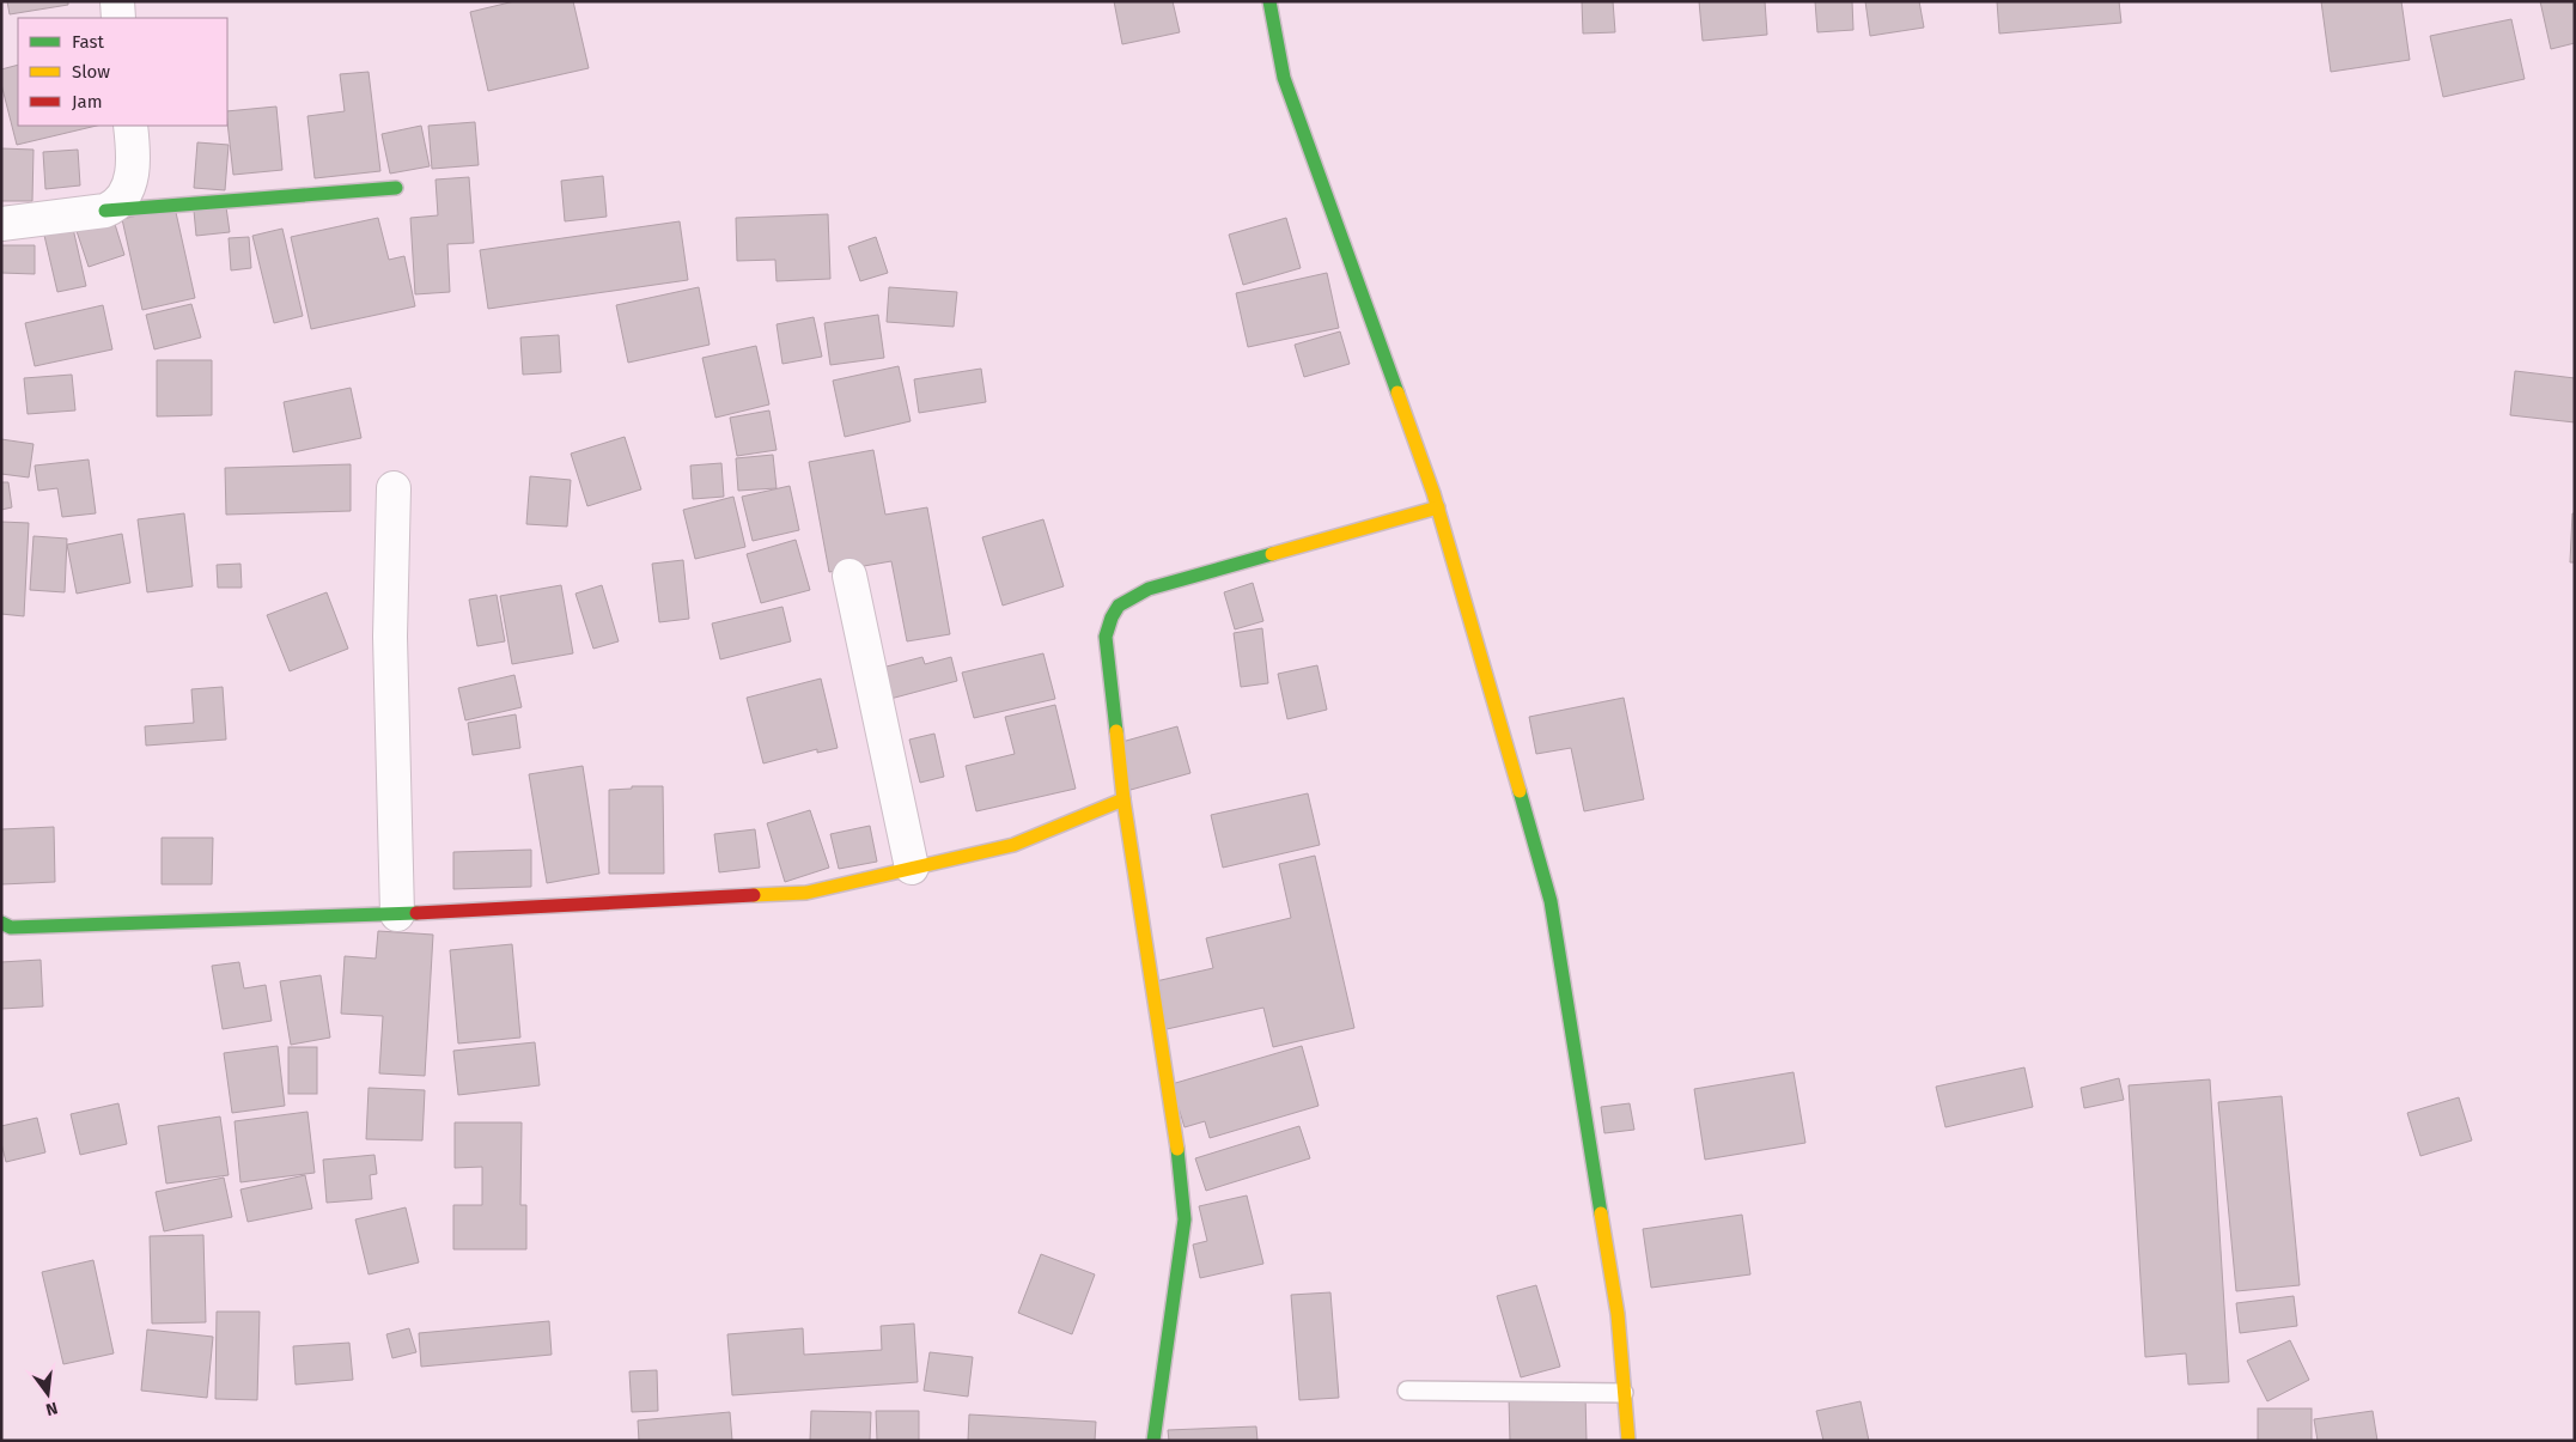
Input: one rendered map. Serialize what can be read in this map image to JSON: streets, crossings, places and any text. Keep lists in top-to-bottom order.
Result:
{
  "legend": ["Fast", "Slow", "Jam"],
  "north": "bottom"
}
